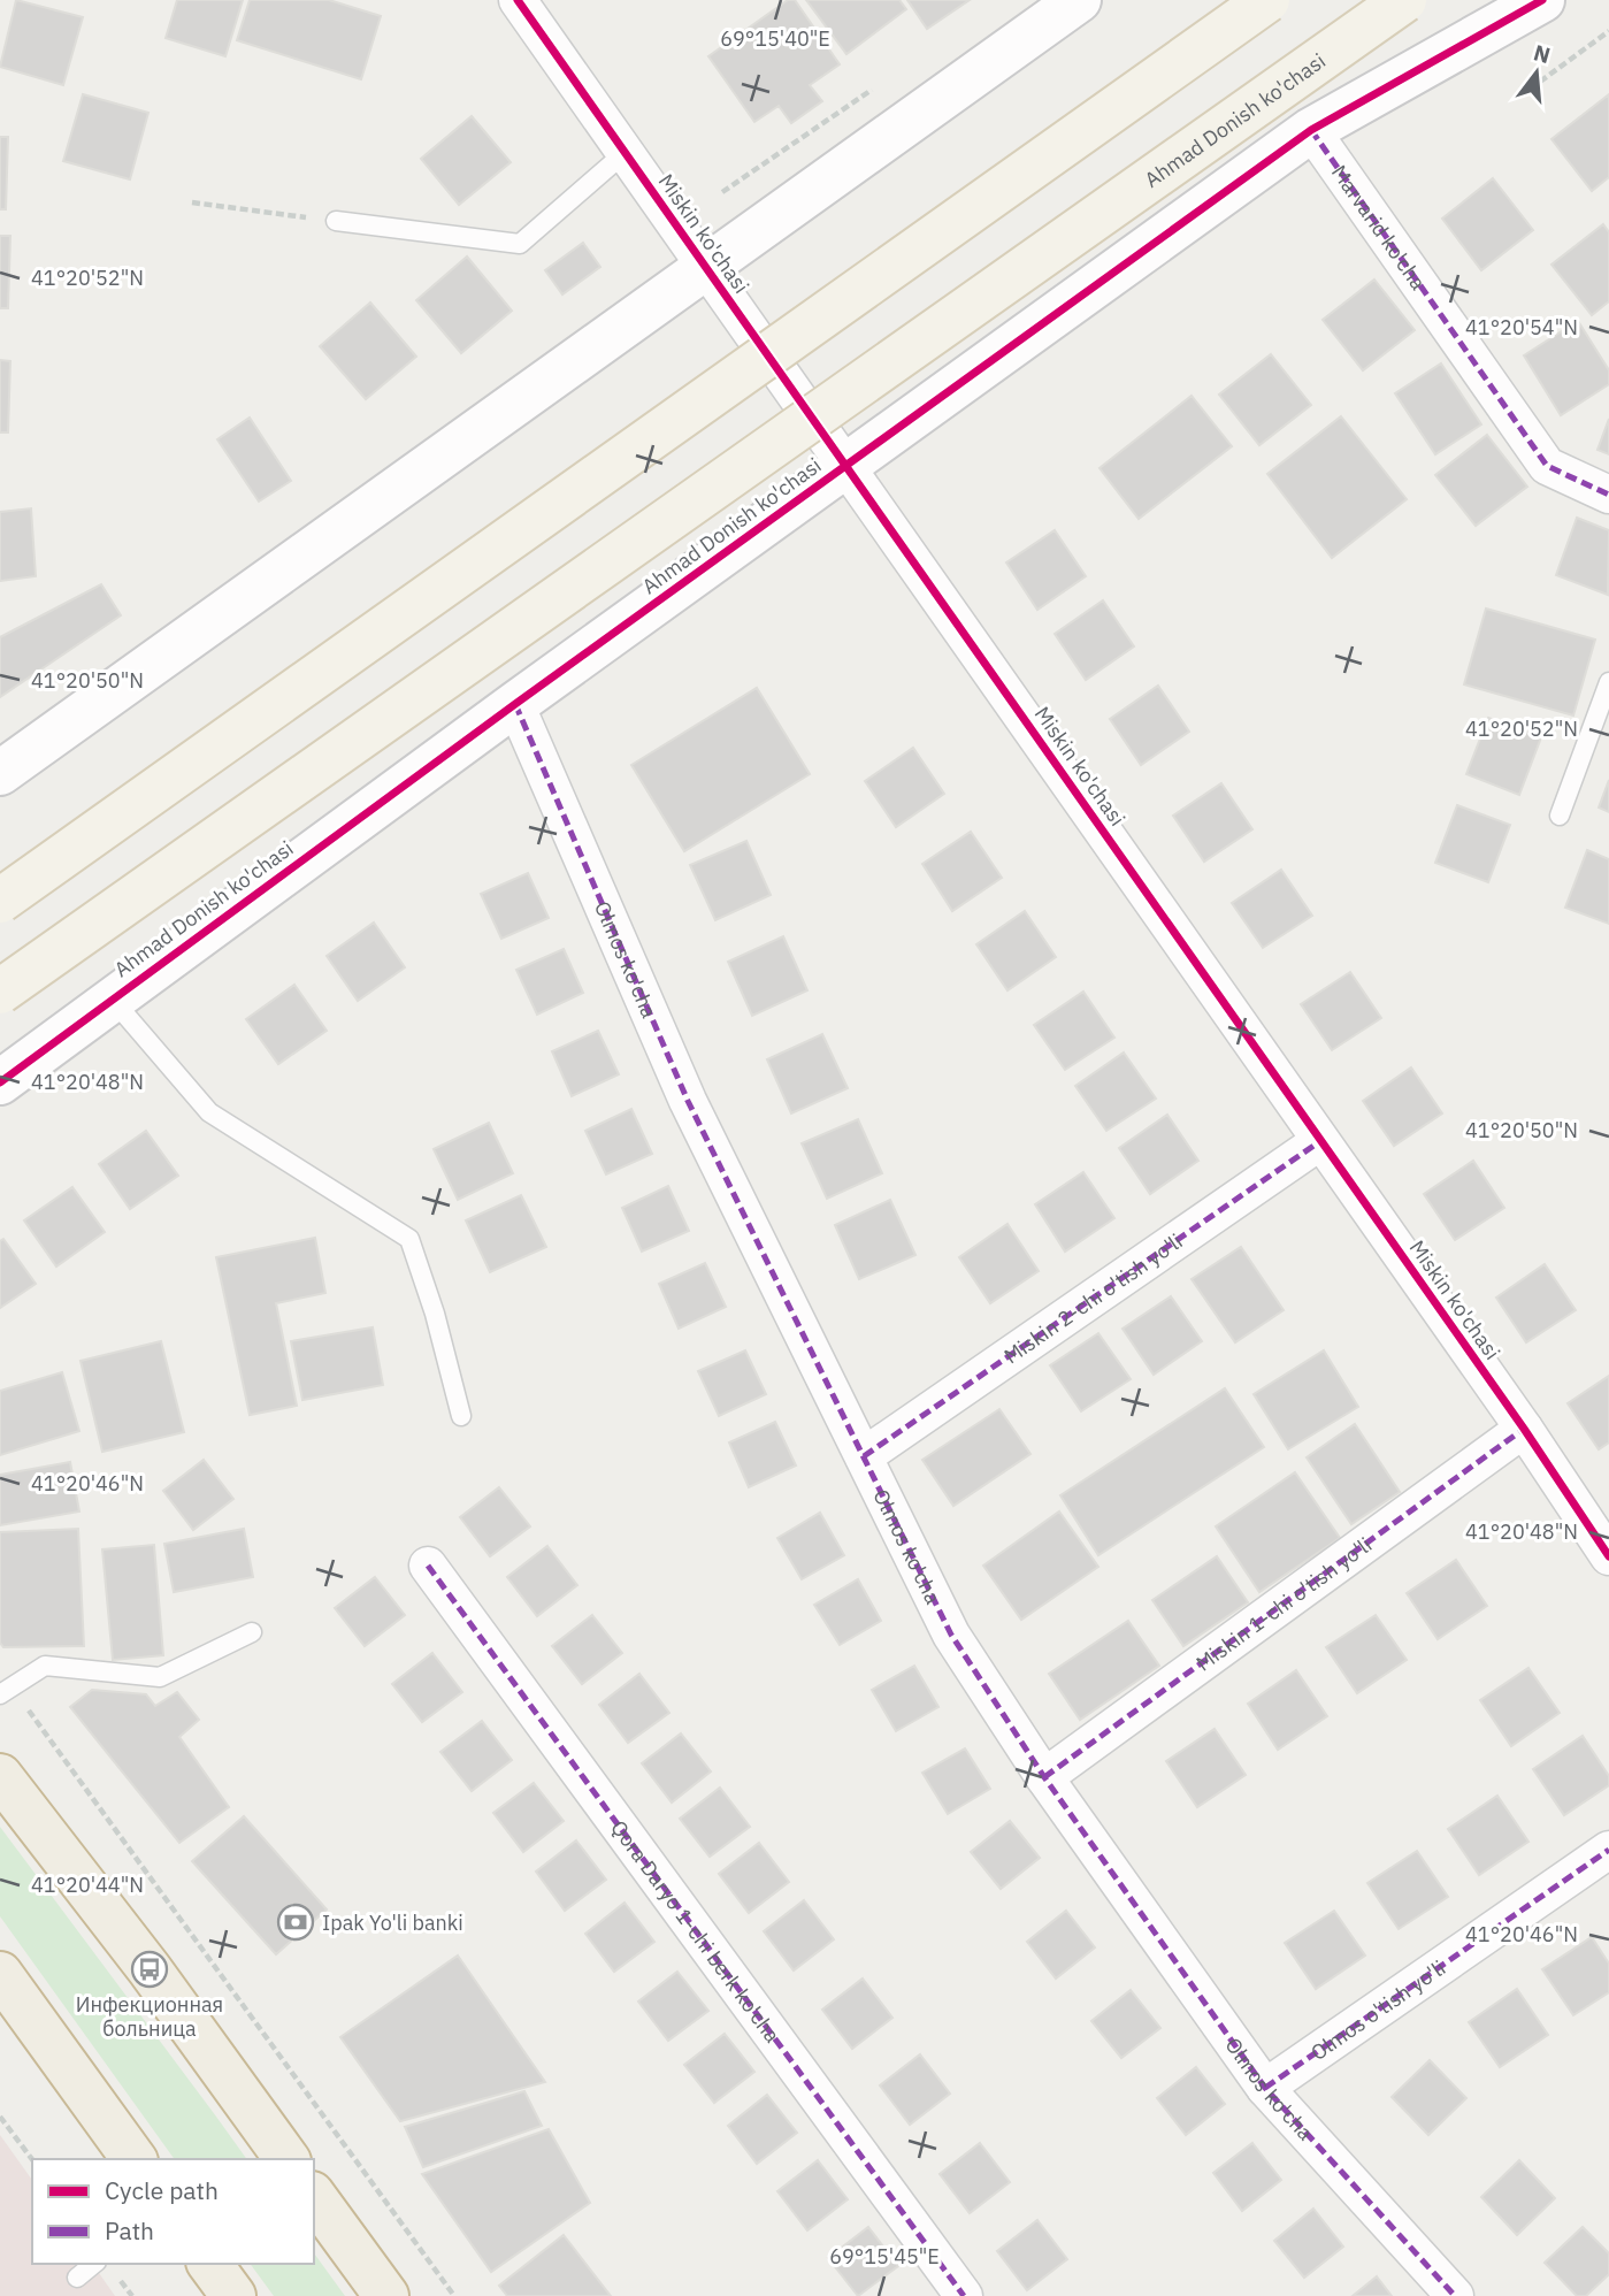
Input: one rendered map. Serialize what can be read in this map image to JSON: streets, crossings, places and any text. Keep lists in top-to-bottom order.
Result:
{
  "streets": {
    "main road": ["Ahmad Donish ko'chasi"],
    "street": [
      "Marvarid ko'cha",
      "Miskin ko'chasi",
      "Olmos ko'cha",
      "Miskin 2-chi o'tish yo'li",
      "Miskin 1-chi o'tish yo'li",
      "Qora Daryo 1-chi berk ko'cha",
      "Olmos o'tish yo'li"
    ]
  },
  "crossings": [
    ["Ahmad Donish ko'chasi", "Marvarid ko'cha"],
    ["Ahmad Donish ko'chasi", "Miskin ko'chasi"],
    ["Ahmad Donish ko'chasi", "Olmos ko'cha"],
    ["Miskin ko'chasi", "Miskin 2-chi o'tish yo'li"],
    ["Miskin ko'chasi", "Miskin 1-chi o'tish yo'li"],
    ["Olmos ko'cha", "Miskin 2-chi o'tish yo'li"],
    ["Olmos ko'cha", "Miskin 1-chi o'tish yo'li"],
    ["Olmos ko'cha", "Olmos o'tish yo'li"]
  ],
  "places": {
    "bank": ["Ipak Yo'li banki"],
    "bus stop": ["Инфекционная больница"]
  },
  "legend": ["Cycle path", "Path"],
  "north": "top",
  "coordinates": [
    "69°15'40\"E",
    "41°20'52\"N",
    "41°20'54\"N",
    "41°20'50\"N",
    "41°20'48\"N",
    "41°20'46\"N",
    "41°20'44\"N",
    "69°15'45\"E"
  ]
}
